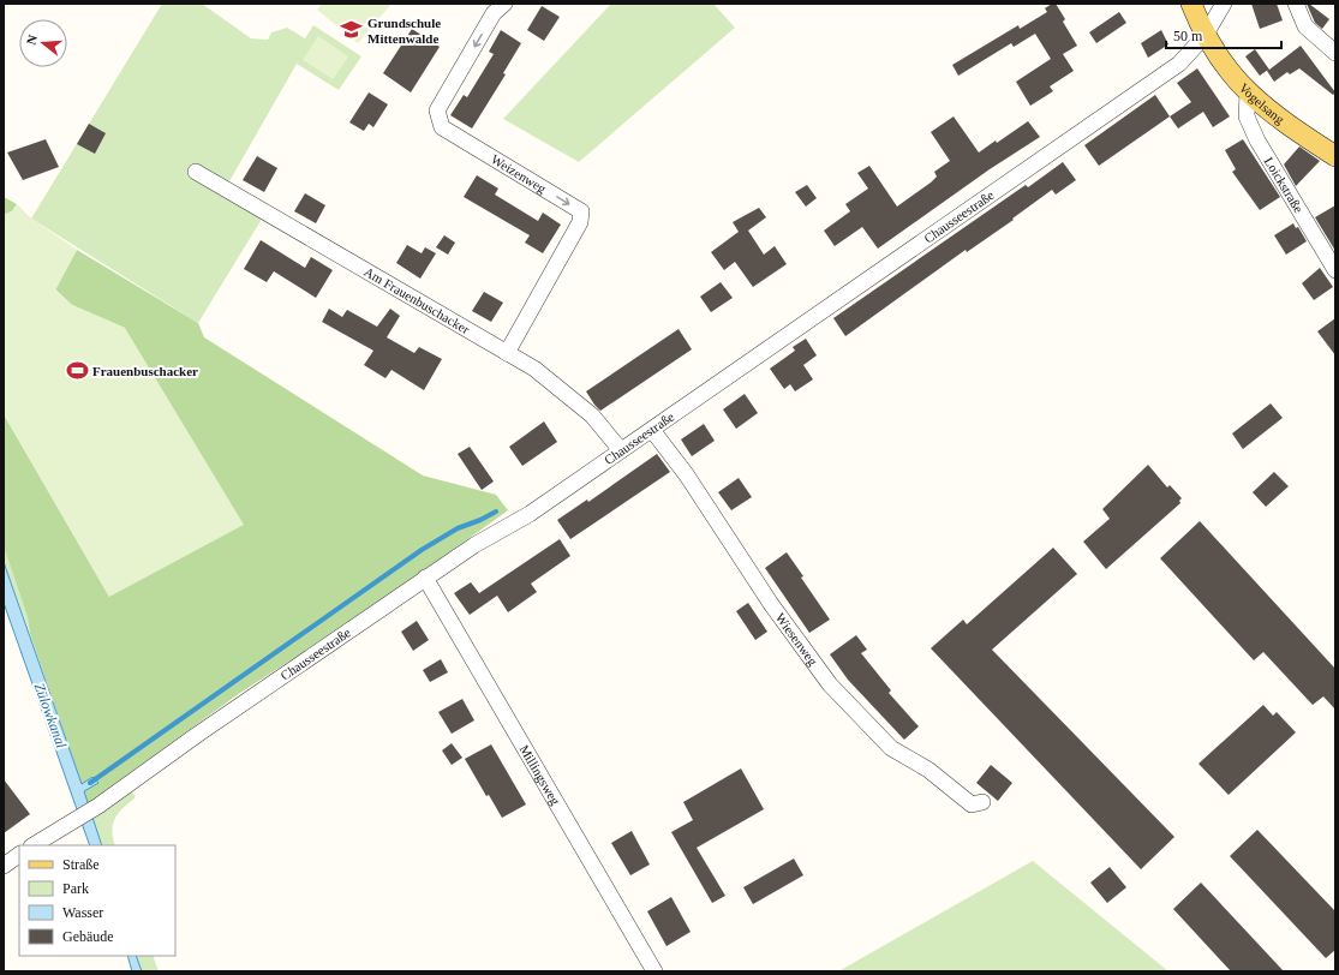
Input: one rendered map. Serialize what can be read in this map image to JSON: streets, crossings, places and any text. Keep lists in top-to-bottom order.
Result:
{
  "streets": {
    "main road": ["Vogelsang"],
    "street": [
      "Weizenweg",
      "Loickstraße",
      "Chausseestraße",
      "Am Frauenbuschacker",
      "Wiesenweg",
      "Millingsweg"
    ]
  },
  "crossings": [
    ["Vogelsang", "Loickstraße"],
    ["Vogelsang", "Chausseestraße"],
    ["Weizenweg", "Am Frauenbuschacker"],
    ["Chausseestraße", "Am Frauenbuschacker"],
    ["Chausseestraße", "Wiesenweg"],
    ["Chausseestraße", "Millingsweg"]
  ],
  "water": ["Zülowkanal"],
  "places": {
    "school or university": ["Grundschule Mittenwalde"],
    "sports": ["Frauenbuschacker"]
  },
  "legend": [
    "Straße",
    "Park",
    "Wasser",
    "Gebäude"
  ],
  "scale_bar": "50 m",
  "north": "left"
}
